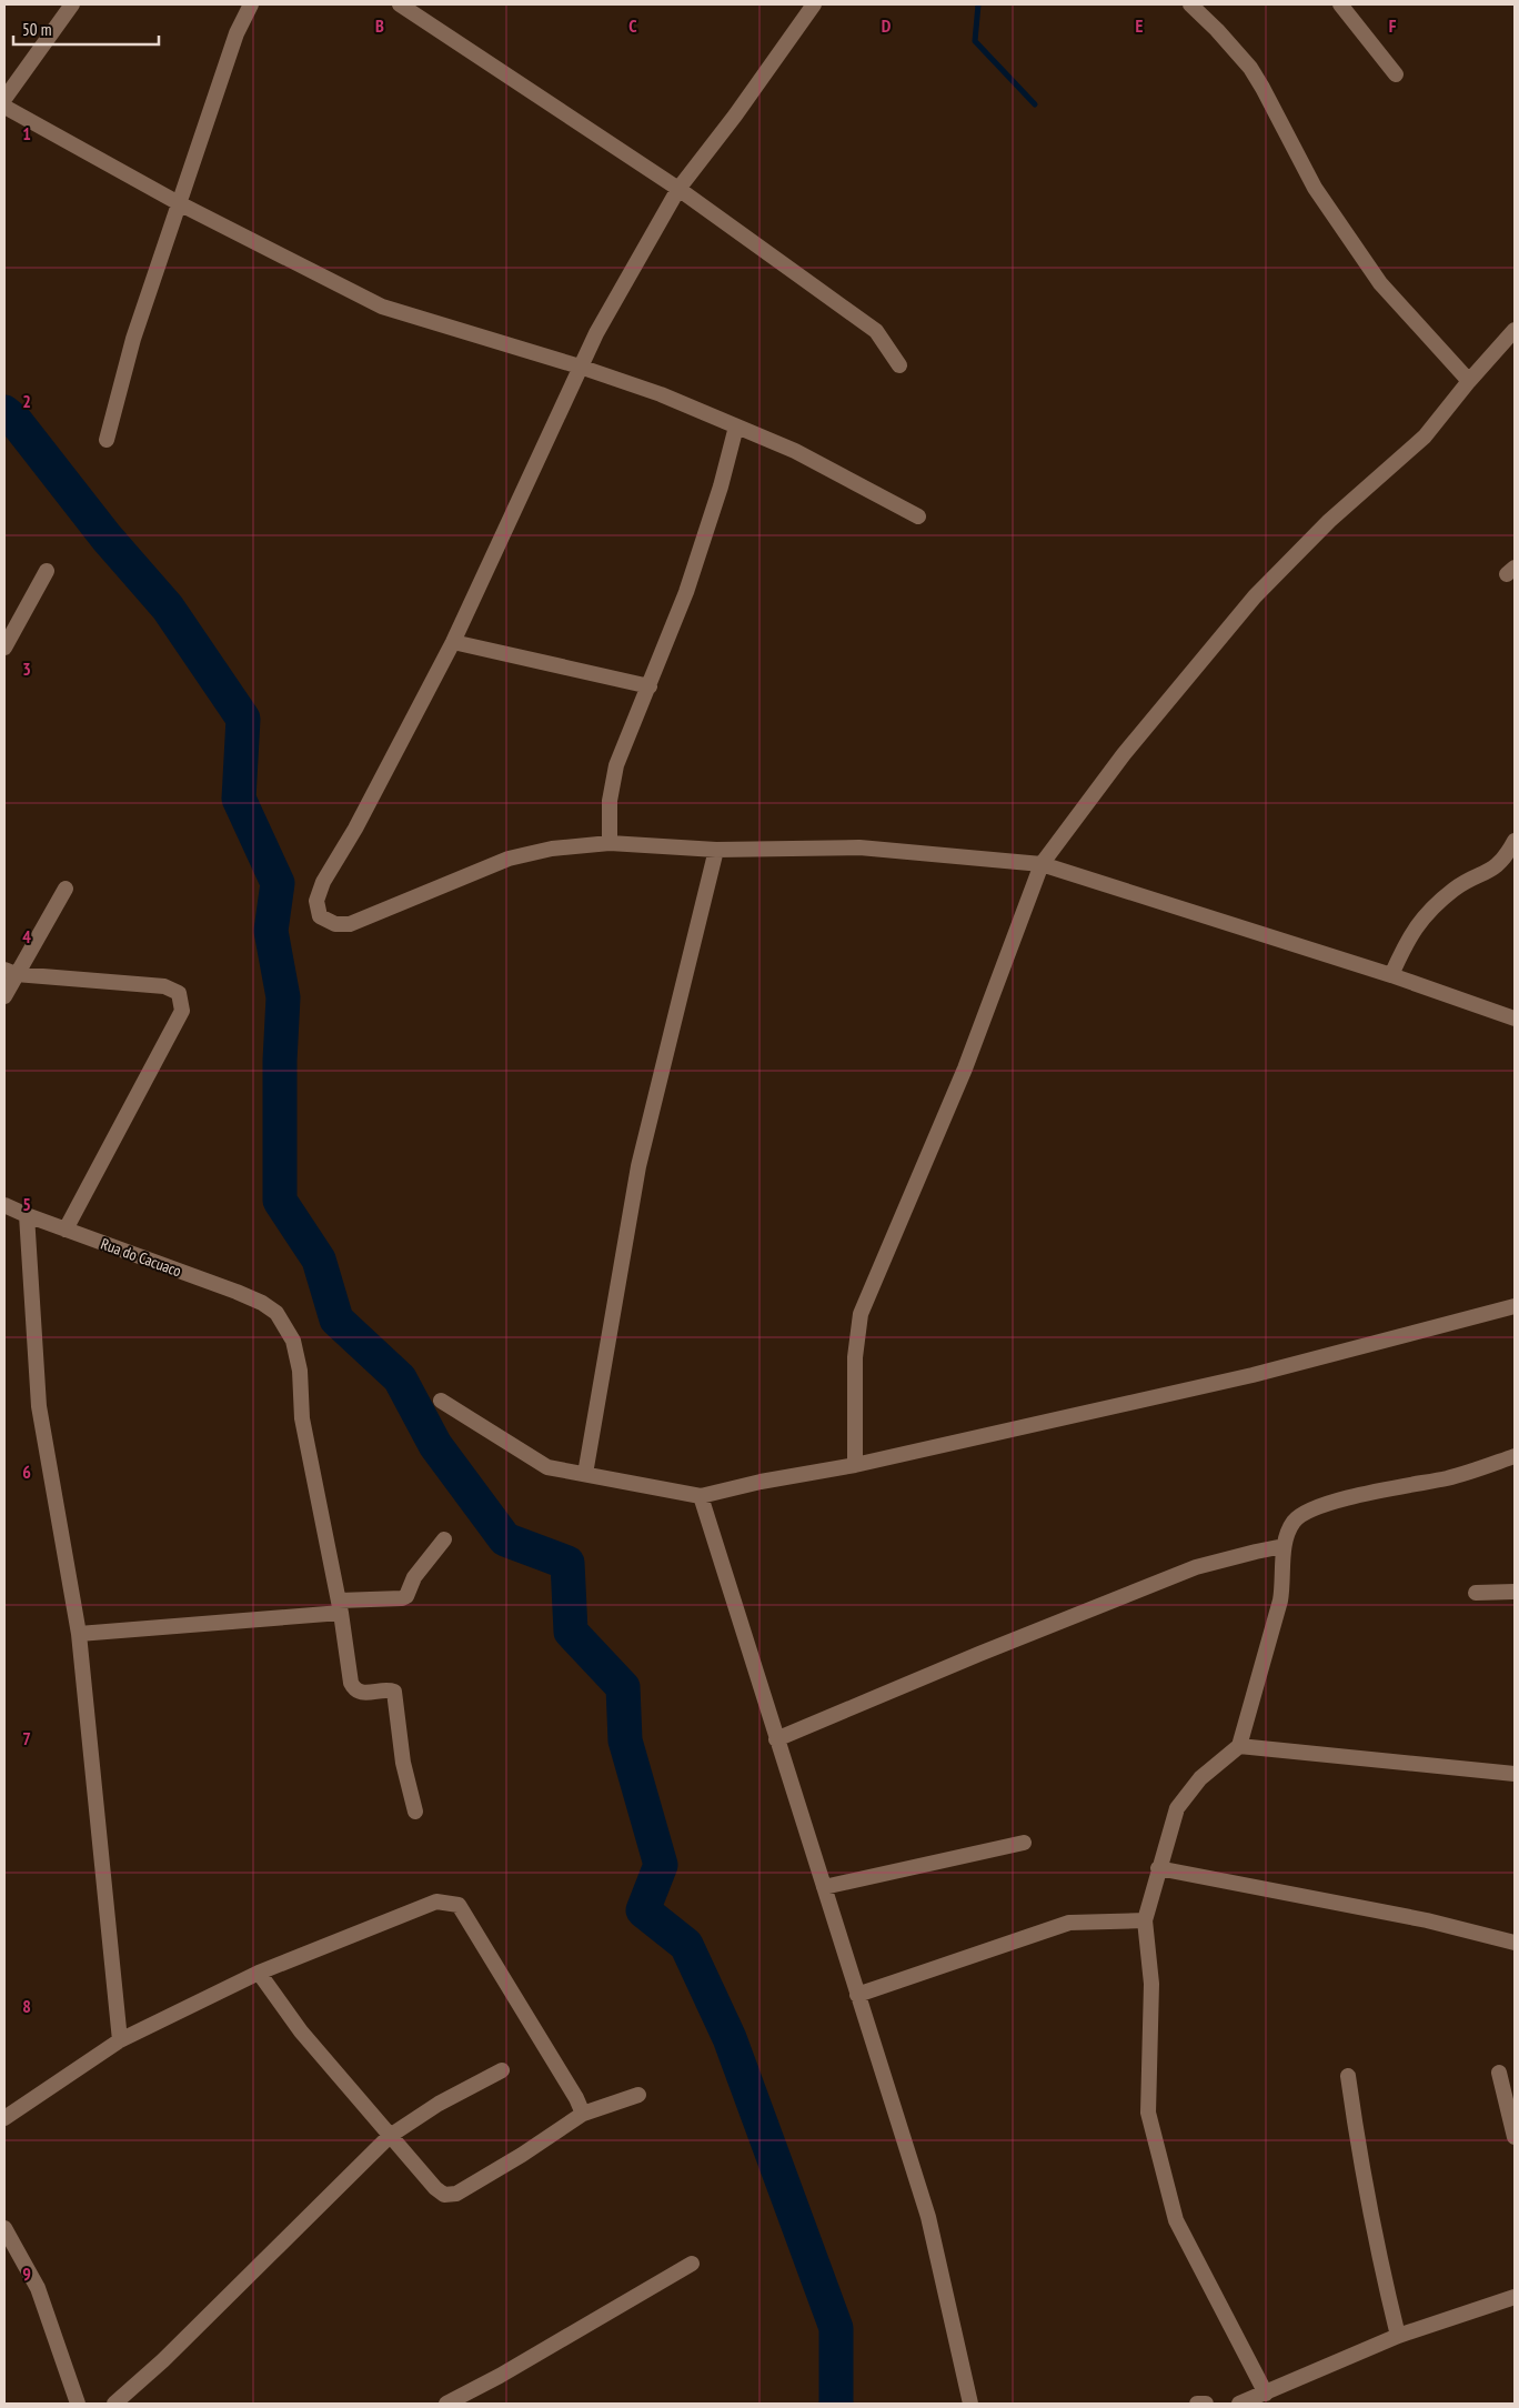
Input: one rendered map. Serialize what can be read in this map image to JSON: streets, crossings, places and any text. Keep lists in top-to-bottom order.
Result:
{
  "streets": {
    "street": ["Rua do Cacuaco"]
  },
  "scale_bar": "50 m",
  "grid": {
    "columns": [
      "B",
      "C",
      "D",
      "E",
      "F"
    ],
    "rows": [
      "1",
      "2",
      "3",
      "4",
      "5",
      "6",
      "7",
      "8",
      "9"
    ]
  }
}
